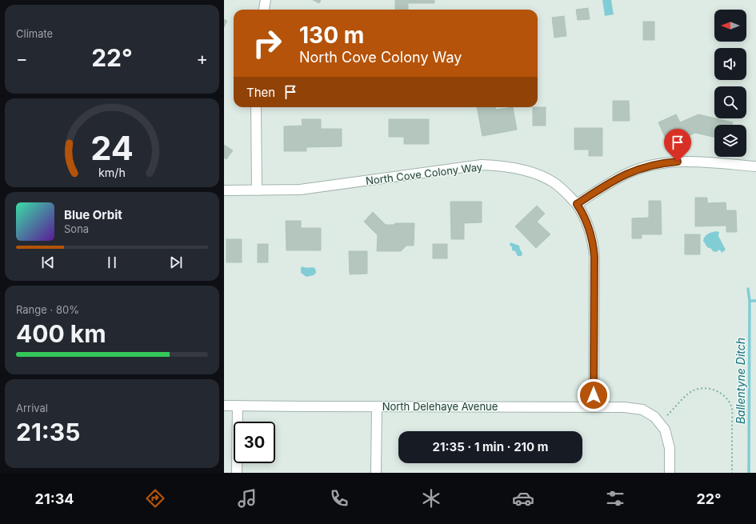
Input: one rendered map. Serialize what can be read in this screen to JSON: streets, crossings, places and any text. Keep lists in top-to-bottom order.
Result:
{
  "streets": {
    "street": ["North Cove Colony Way", "North Delehaye Avenue"]
  },
  "crossings": [
    ["North Cove Colony Way", "North Delehaye Avenue"]
  ],
  "water": ["Ballentyne Ditch"],
  "north": "left",
  "page": {
    "tile": [
      "Climate",
      ["Range · 80%", "400 km"],
      ["Arrival", "21:35"]
    ],
    "turn": ["130 m", "North Cove Colony Way"],
    "heat": ["−", "22°", "+"],
    "then": "Then",
    "song": ["Blue Orbit", "Sona"],
    "limit": "30",
    "trip": "21:35 · 1 min · 210 m",
    "tabs": ["21:34", "22°"],
    "gauge": ["24", "km/h"]
  }
}
